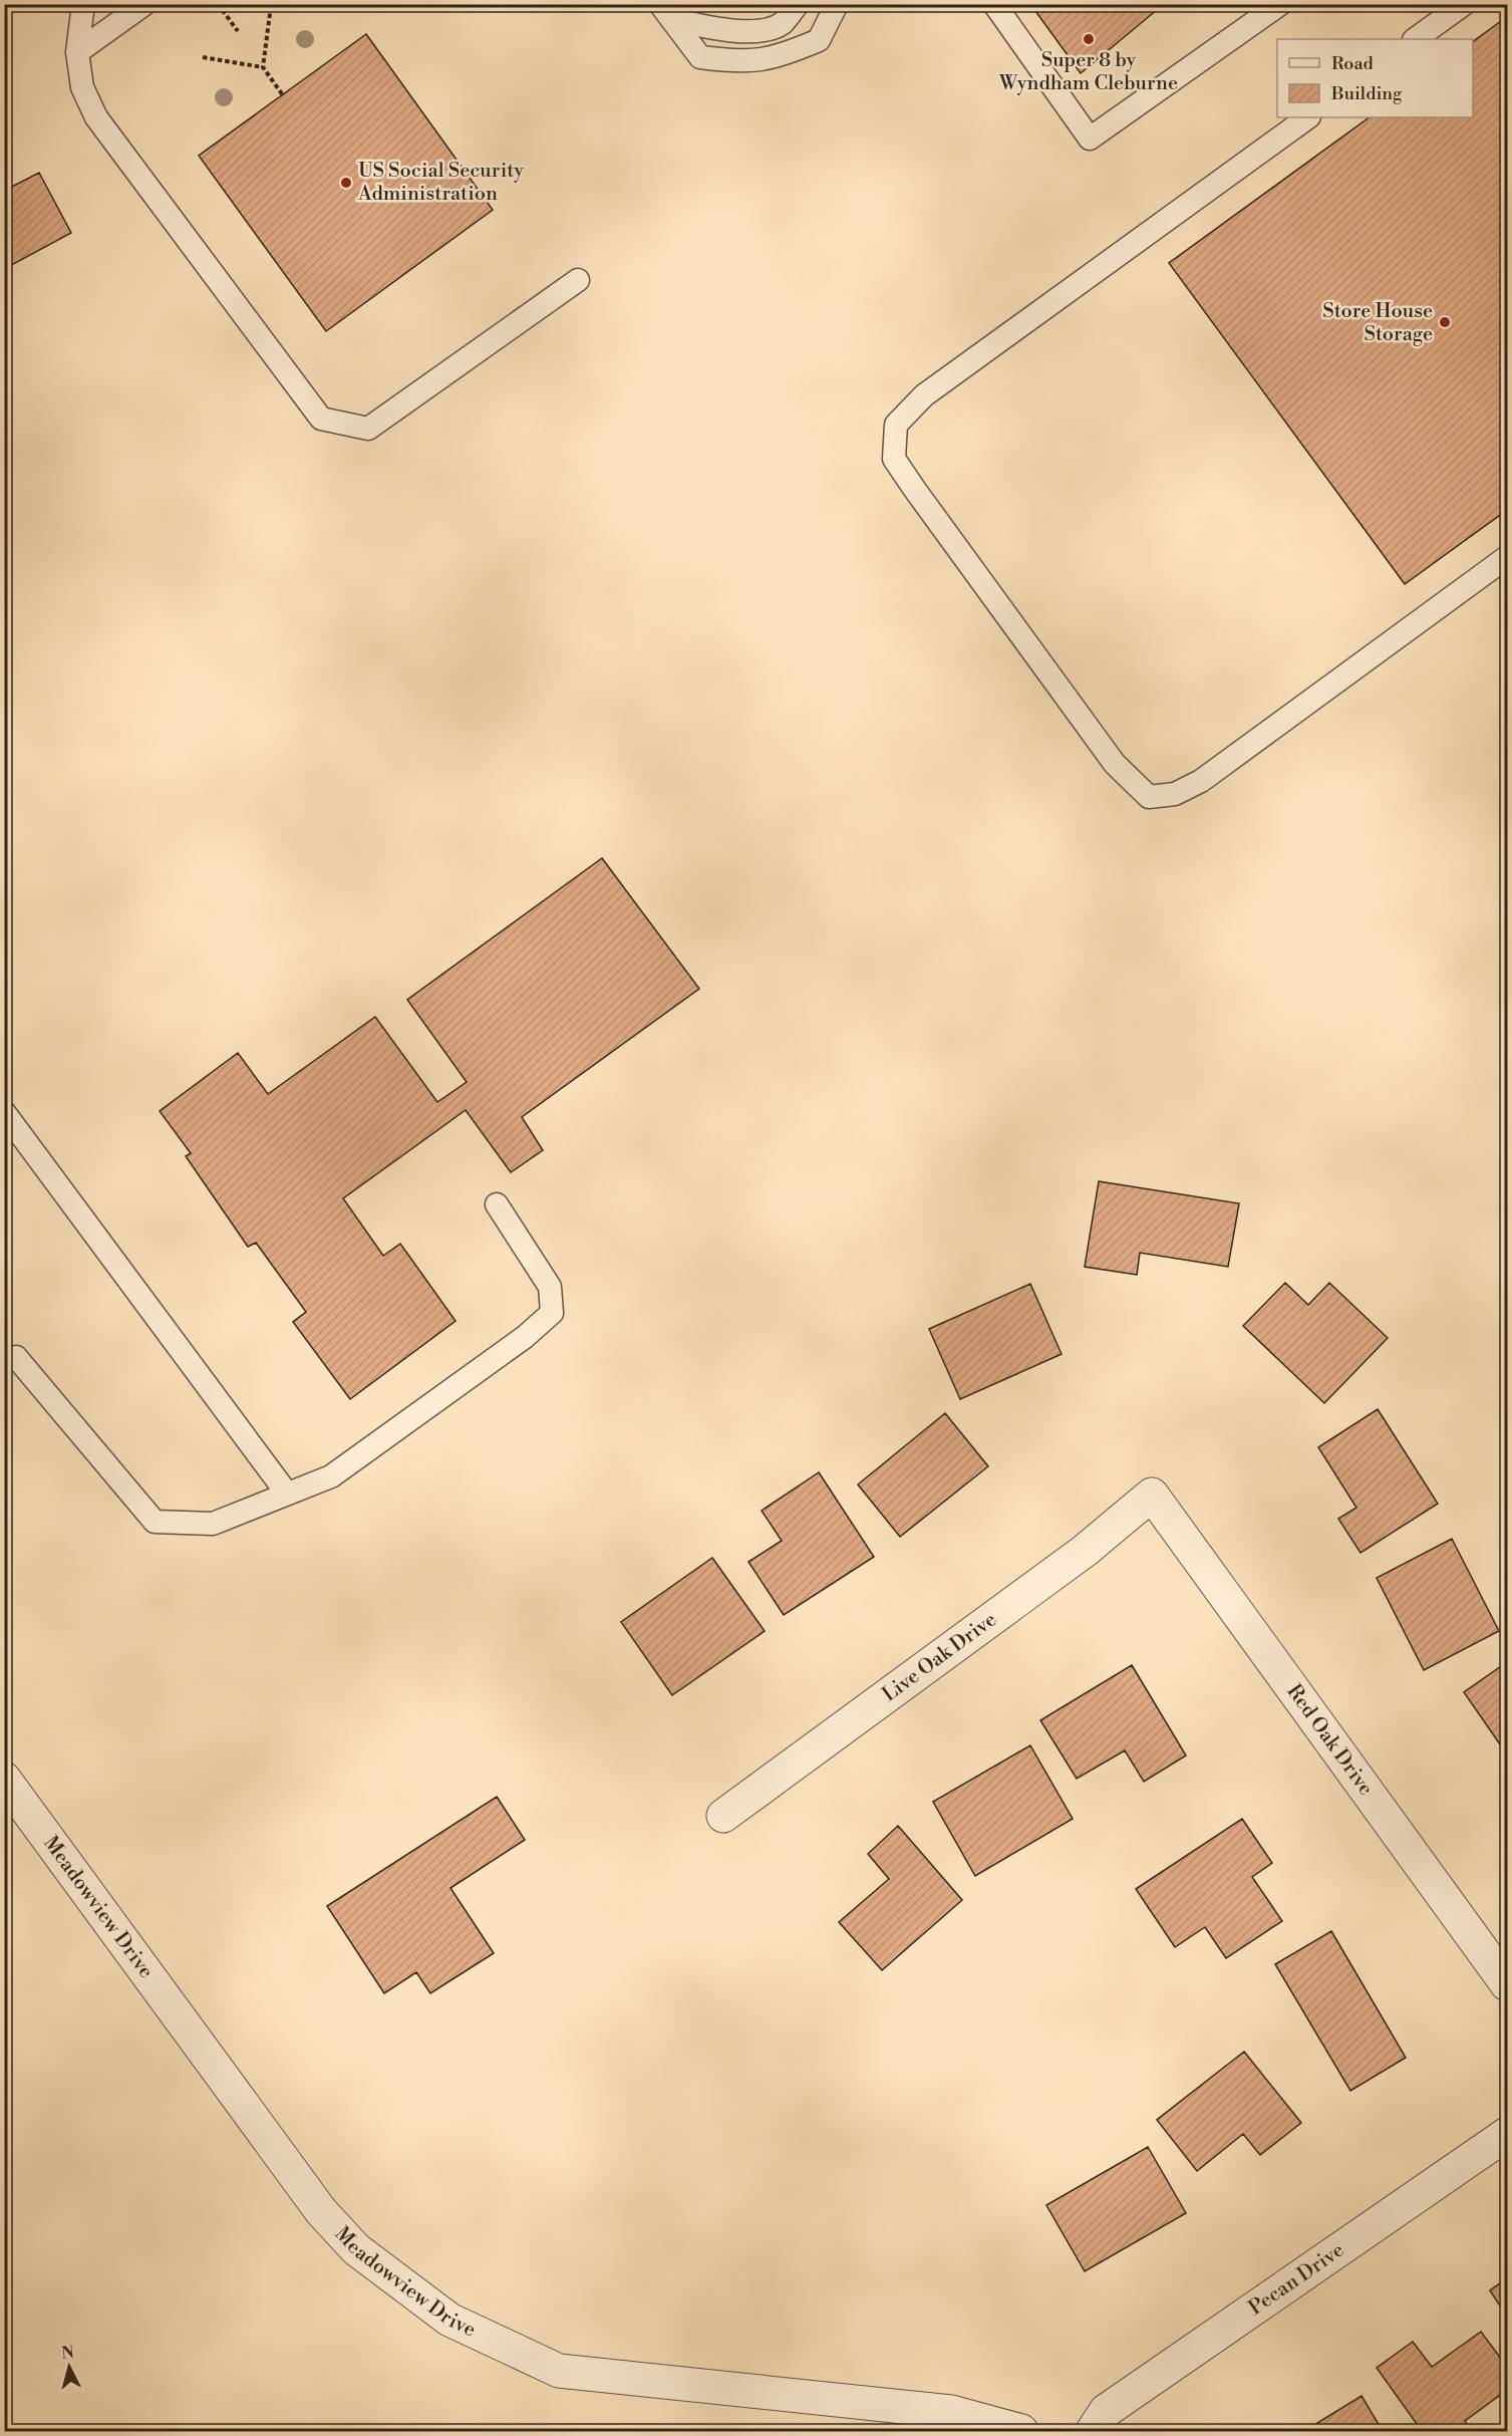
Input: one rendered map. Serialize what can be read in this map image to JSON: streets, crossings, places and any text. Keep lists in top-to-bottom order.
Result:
{
  "streets": {
    "street": [
      "Live Oak Drive",
      "Red Oak Drive",
      "Meadowview Drive",
      "Pecan Drive"
    ]
  },
  "crossings": [
    ["Live Oak Drive", "Red Oak Drive"]
  ],
  "places": ["Super 8 by Wyndham Cleburne", "US Social Security Administration", "Store House Storage"],
  "legend": ["Road", "Building"],
  "north": "top"
}
